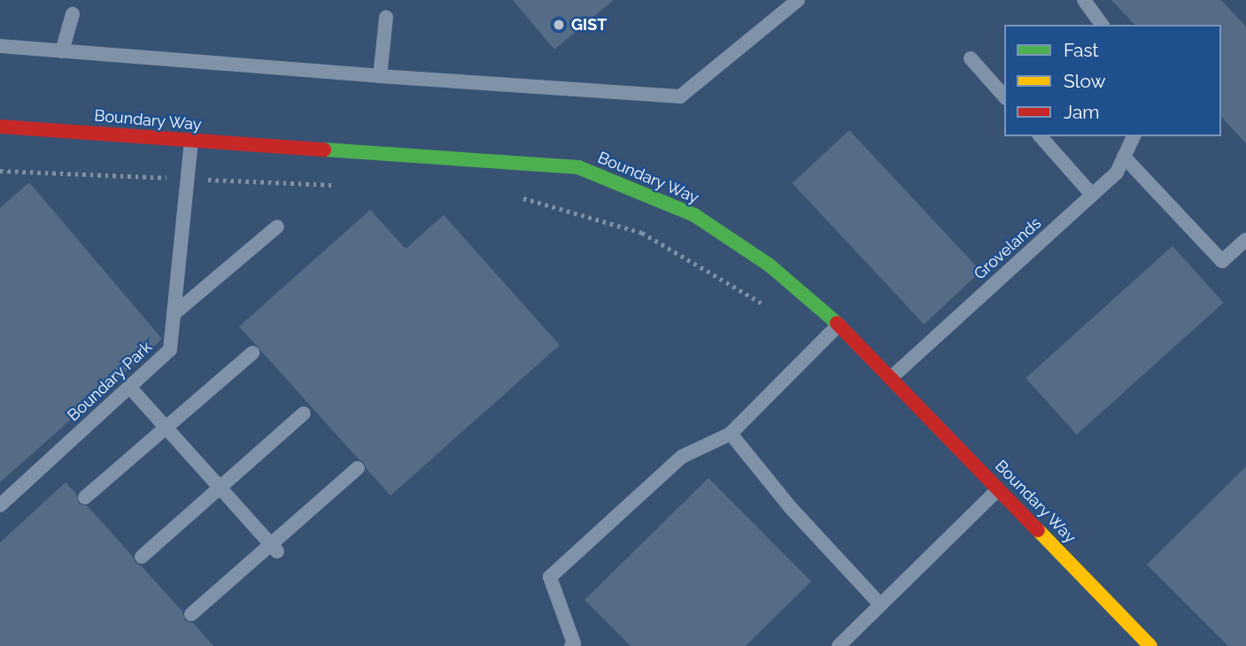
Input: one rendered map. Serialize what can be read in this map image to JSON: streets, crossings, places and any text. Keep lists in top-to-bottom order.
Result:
{
  "streets": {
    "street": ["Boundary Way"],
    "lane": ["Grovelands", "Boundary Park"]
  },
  "crossings": [
    ["Boundary Way", "Grovelands"],
    ["Boundary Way", "Boundary Park"]
  ],
  "places": ["GIST"],
  "legend": ["Fast", "Slow", "Jam"]
}
